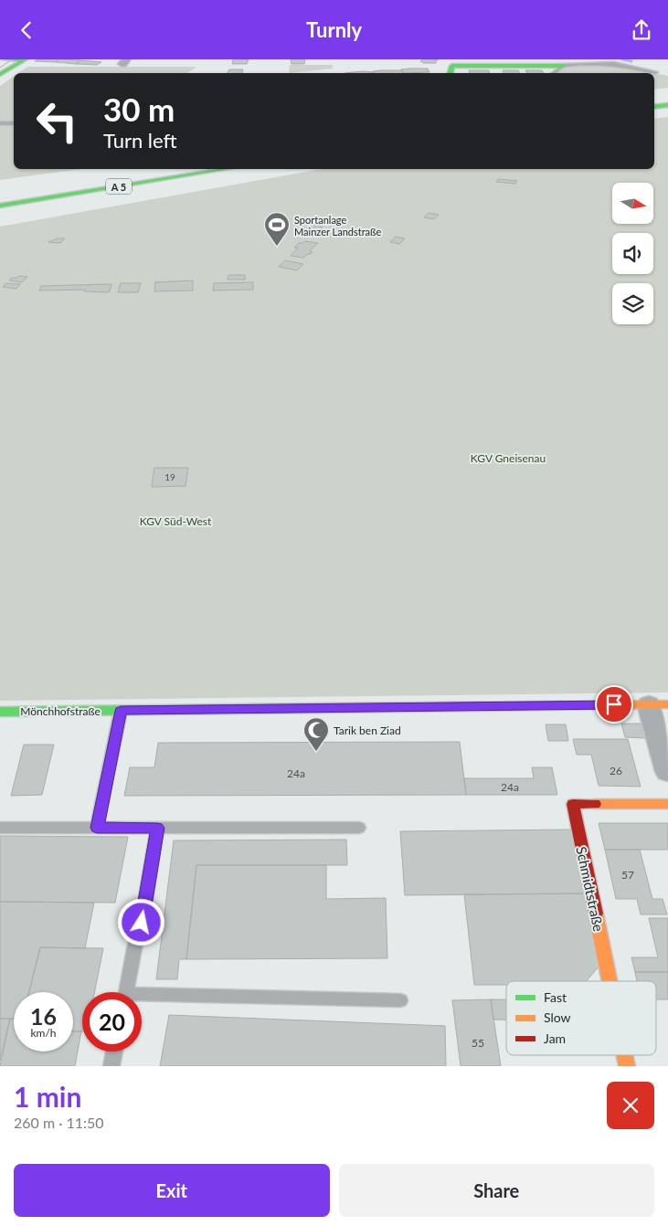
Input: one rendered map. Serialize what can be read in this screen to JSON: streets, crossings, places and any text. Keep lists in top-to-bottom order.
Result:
{
  "streets": {
    "main road": ["A 5", "Mönchhofstraße", "Schmidtstraße"]
  },
  "parks": ["KGV Gneisenau", "KGV Süd-West"],
  "places": {
    "sports": ["Sportanlage Mainzer Landstraße"],
    "mosque": ["Tarik ben Ziad"]
  },
  "house_numbers": [
    "19",
    "26",
    "24a",
    "24a",
    "57",
    "55"
  ],
  "legend": ["Fast", "Slow", "Jam"],
  "north": "right",
  "page": {
    "header": "Turnly",
    "turn": ["30 m", "Turn left"],
    "speed": "16 km/h",
    "limit": "20",
    "heading": ["1 min", "260 m · 11:50"],
    "buttons": ["Exit", "Share"]
  }
}
